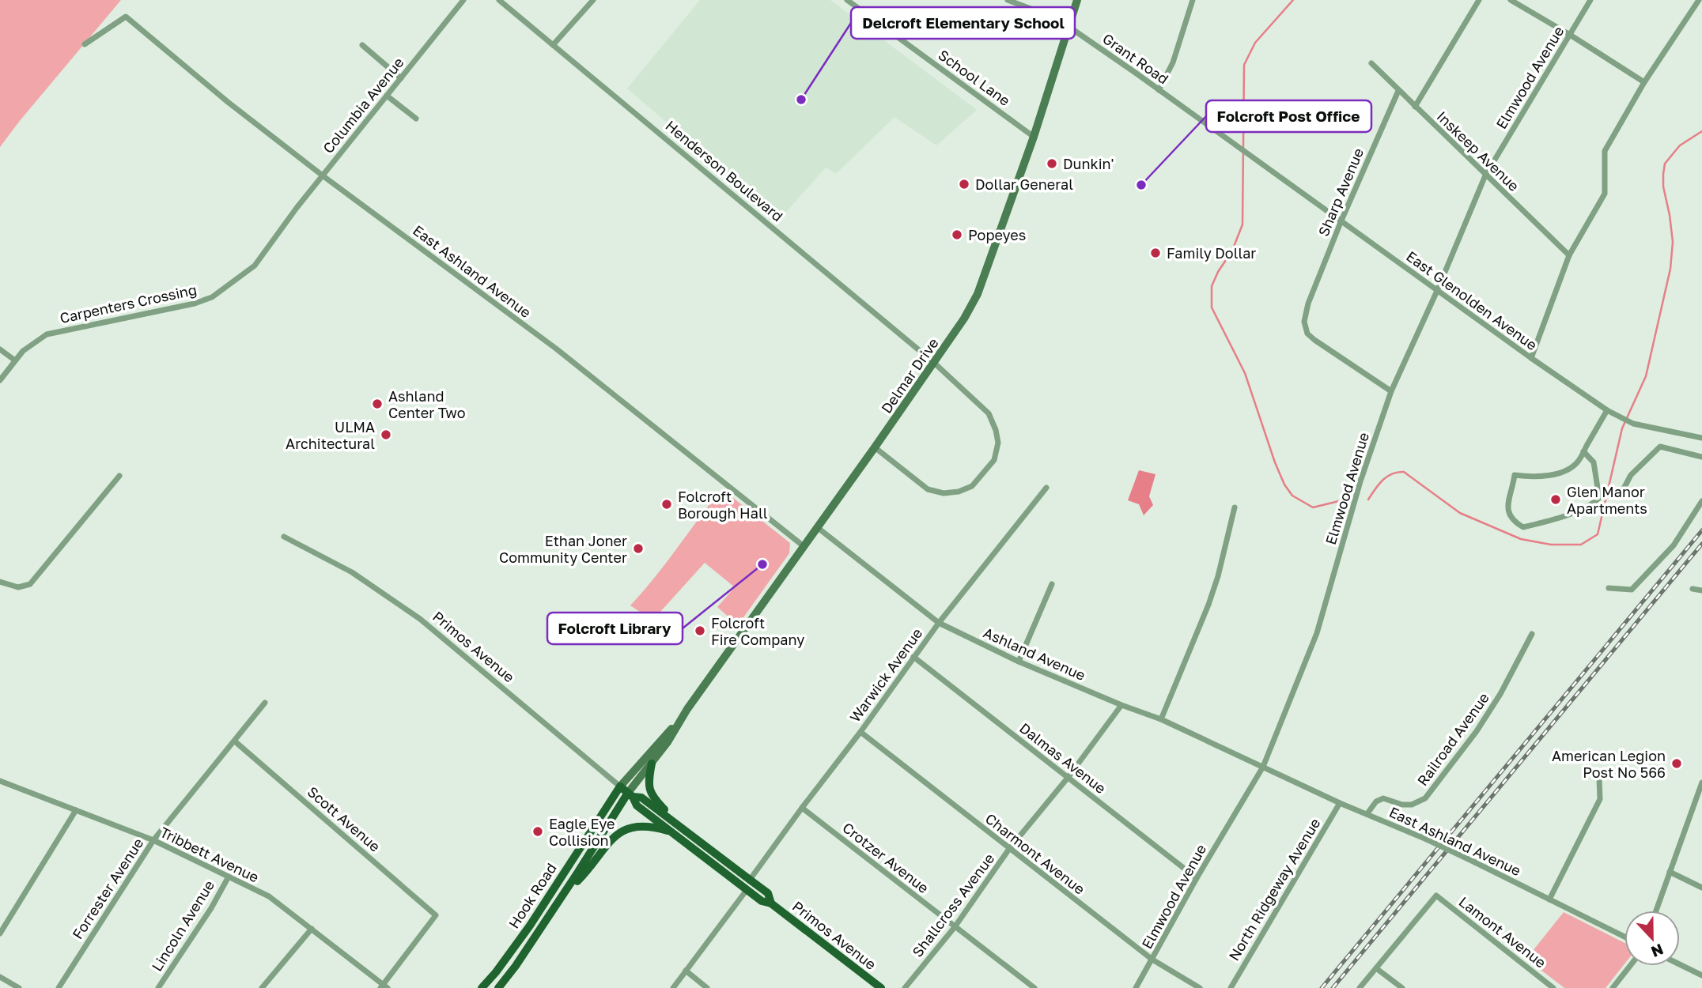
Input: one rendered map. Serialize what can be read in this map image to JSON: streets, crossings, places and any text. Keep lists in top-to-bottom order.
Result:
{
  "streets": {
    "main road": ["Primos Avenue", "Hook Road"],
    "street": [
      "Grant Road",
      "School Lane",
      "Elmwood Avenue",
      "Columbia Avenue",
      "Inskeep Avenue",
      "Henderson Boulevard",
      "Sharp Avenue",
      "East Ashland Avenue",
      "East Glenolden Avenue",
      "Carpenters Crossing",
      "Delmar Drive",
      "Ashland Avenue",
      "Warwick Avenue",
      "Railroad Avenue",
      "Dalmas Avenue",
      "Scott Avenue",
      "Charmont Avenue",
      "Tribbett Avenue",
      "Crotzer Avenue",
      "Forrester Avenue",
      "North Ridgeway Avenue",
      "Shallcross Avenue",
      "Lincoln Avenue",
      "Lamont Avenue"
    ]
  },
  "crossings": [
    ["Grant Road", "East Glenolden Avenue"],
    ["Grant Road", "Delmar Drive"],
    ["School Lane", "Delmar Drive"],
    ["Elmwood Avenue", "Inskeep Avenue"],
    ["Elmwood Avenue", "Sharp Avenue"],
    ["Elmwood Avenue", "East Ashland Avenue"],
    ["Elmwood Avenue", "East Glenolden Avenue"],
    ["Elmwood Avenue", "Ashland Avenue"],
    ["Elmwood Avenue", "Dalmas Avenue"],
    ["Elmwood Avenue", "Charmont Avenue"],
    ["Columbia Avenue", "East Ashland Avenue"],
    ["Columbia Avenue", "Carpenters Crossing"],
    ["Inskeep Avenue", "Sharp Avenue"],
    ["Henderson Boulevard", "Delmar Drive"],
    ["Sharp Avenue", "East Glenolden Avenue"],
    ["East Ashland Avenue", "Delmar Drive"],
    ["East Ashland Avenue", "Ashland Avenue"],
    ["East Ashland Avenue", "Railroad Avenue"],
    ["East Ashland Avenue", "North Ridgeway Avenue"],
    ["Delmar Drive", "Primos Avenue"],
    ["Delmar Drive", "Ashland Avenue"],
    ["Delmar Drive", "Hook Road"],
    ["Primos Avenue", "Warwick Avenue"],
    ["Primos Avenue", "Hook Road"],
    ["Ashland Avenue", "Warwick Avenue"],
    ["Ashland Avenue", "Shallcross Avenue"],
    ["Warwick Avenue", "Dalmas Avenue"],
    ["Warwick Avenue", "Charmont Avenue"],
    ["Warwick Avenue", "Crotzer Avenue"],
    ["Dalmas Avenue", "Shallcross Avenue"],
    ["Scott Avenue", "Tribbett Avenue"],
    ["Scott Avenue", "Forrester Avenue"],
    ["Charmont Avenue", "Shallcross Avenue"],
    ["Tribbett Avenue", "Forrester Avenue"],
    ["Tribbett Avenue", "Lincoln Avenue"],
    ["Crotzer Avenue", "Shallcross Avenue"]
  ],
  "places": [
    "Delcroft Elementary School",
    "Dunkin'",
    "Dollar General",
    "Folcroft Post Office",
    "Popeyes",
    "Family Dollar",
    "Ashland Center Two",
    "ULMA Architectural",
    "Glen Manor Apartments",
    "Folcroft Borough Hall",
    "Ethan Joner Community Center",
    "Folcroft Library",
    "Folcroft Fire Company",
    "American Legion Post No 566",
    "Eagle Eye Collision"
  ],
  "north": "bottom"
}
